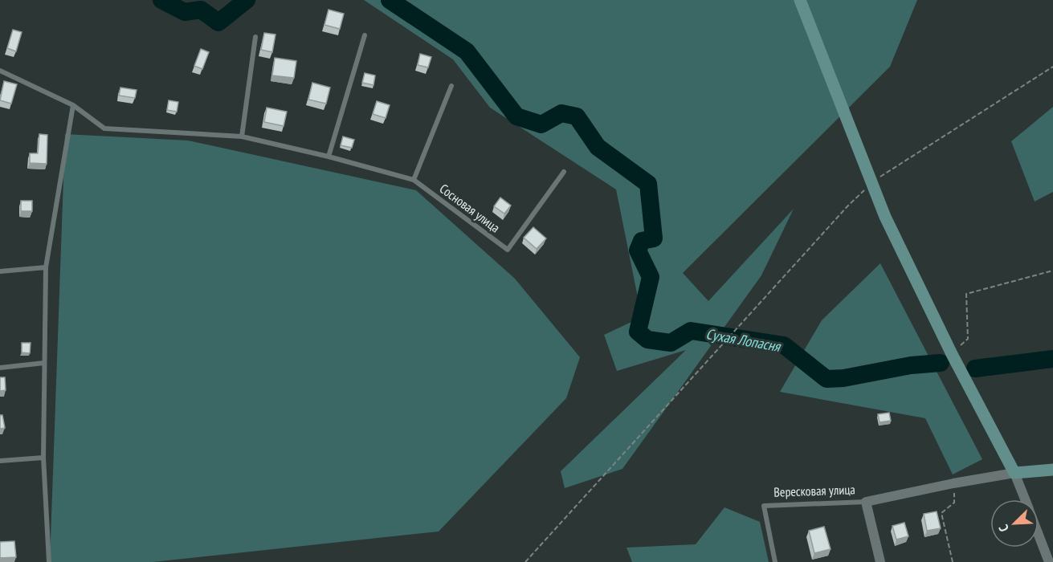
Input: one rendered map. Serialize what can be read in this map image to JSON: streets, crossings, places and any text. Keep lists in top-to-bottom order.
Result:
{
  "streets": {
    "street": ["Вересковая улица"],
    "lane": ["Сосновая улица"]
  },
  "water": ["Сухая Лопасня"],
  "north": "bottom left"
}
